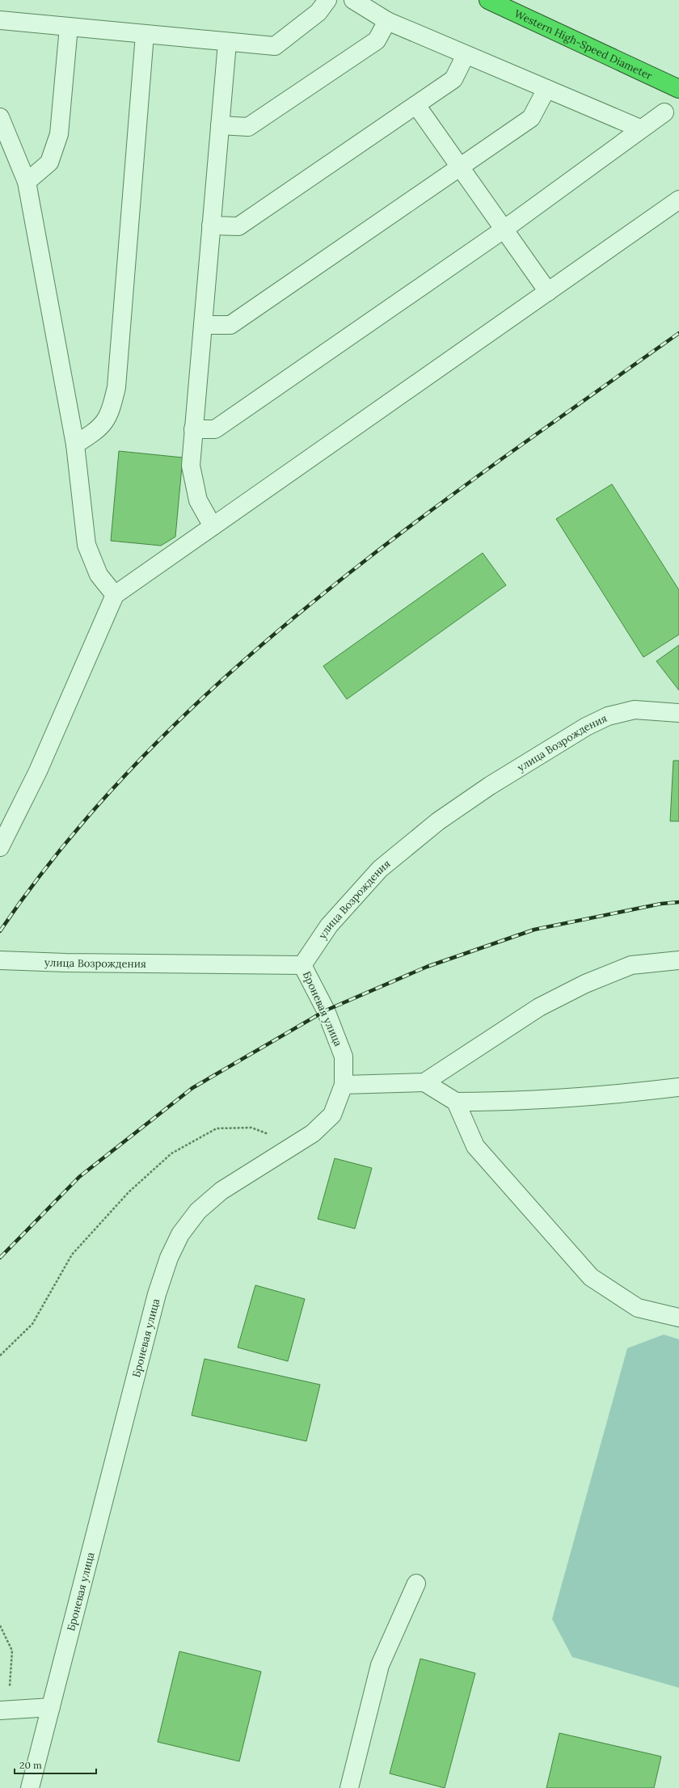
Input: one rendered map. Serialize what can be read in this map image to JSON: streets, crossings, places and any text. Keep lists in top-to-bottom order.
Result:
{
  "streets": {
    "highway": ["Western High-Speed Diameter"],
    "street": ["улица Возрождения", "Броневая улица"]
  },
  "crossings": [
    ["улица Возрождения", "Броневая улица"]
  ],
  "scale_bar": "20 m"
}
